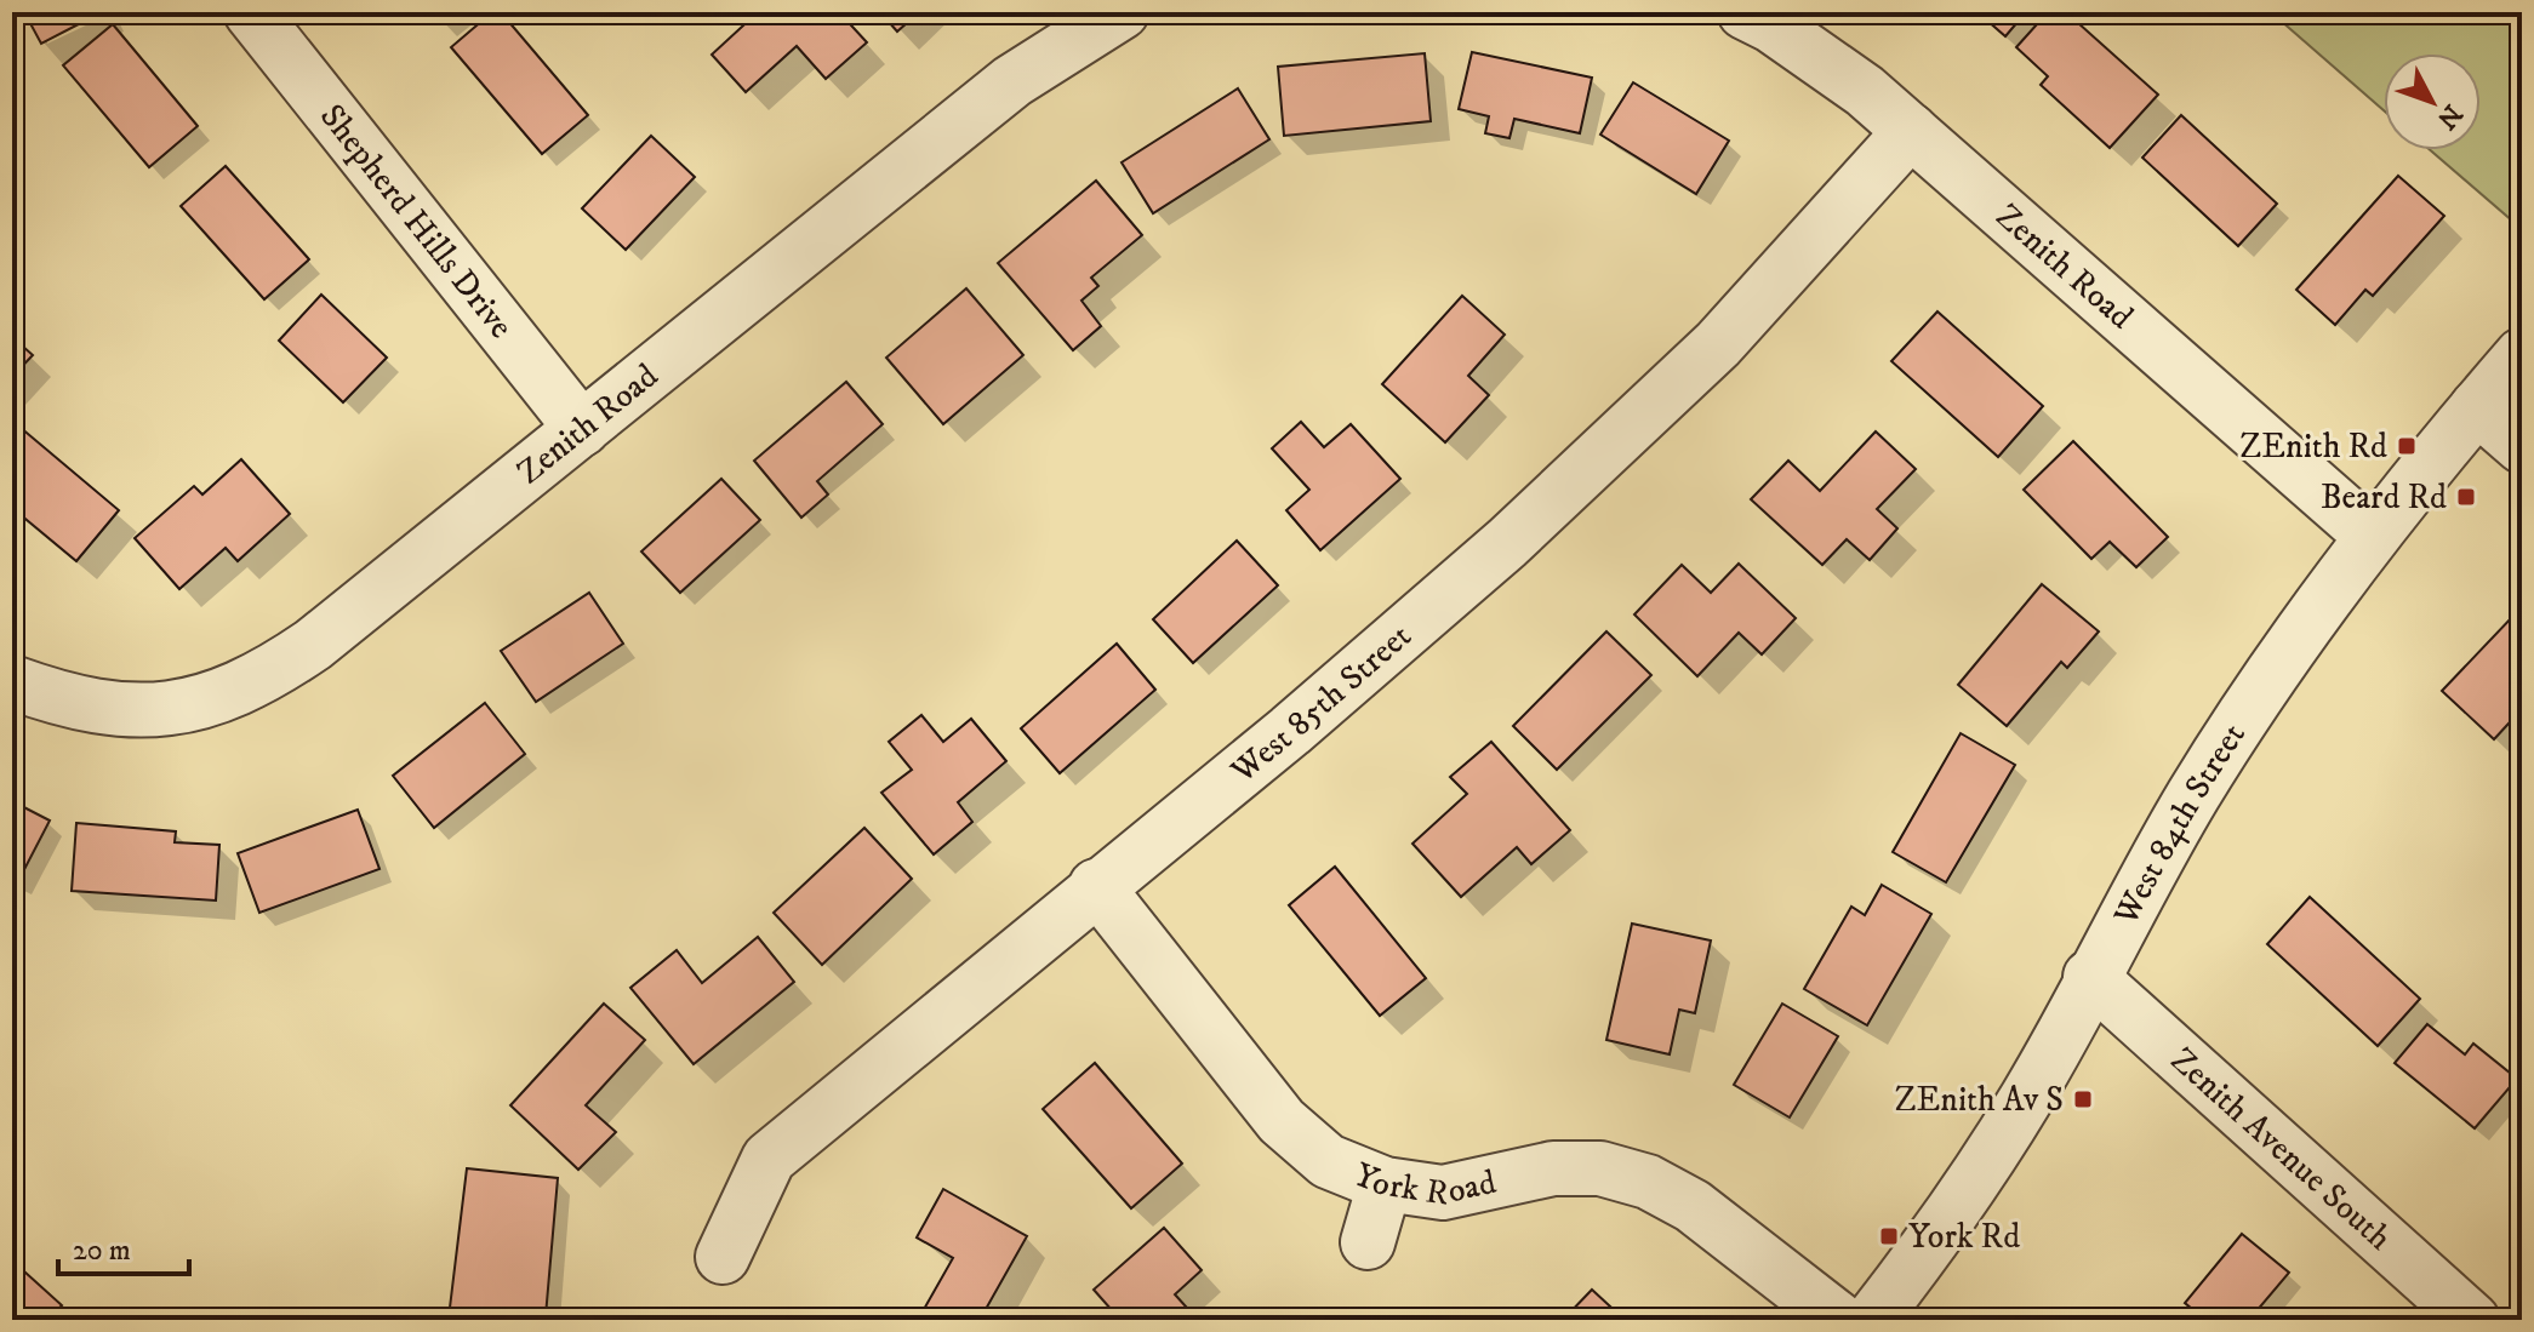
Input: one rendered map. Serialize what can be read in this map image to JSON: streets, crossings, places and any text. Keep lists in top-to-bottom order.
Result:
{
  "streets": {
    "street": [
      "Shepherd Hills Drive",
      "Zenith Road",
      "West 85th Street",
      "West 84th Street",
      "Zenith Avenue South",
      "York Road"
    ]
  },
  "crossings": [
    ["Shepherd Hills Drive", "Zenith Road"],
    ["Zenith Road", "West 85th Street"],
    ["Zenith Road", "West 84th Street"],
    ["West 85th Street", "York Road"],
    ["West 84th Street", "Zenith Avenue South"]
  ],
  "places": {
    "transit": [
      "ZEnith Rd",
      "Beard Rd",
      "ZEnith Av S",
      "York Rd"
    ]
  },
  "scale_bar": "20 m",
  "north": "bottom right"
}
